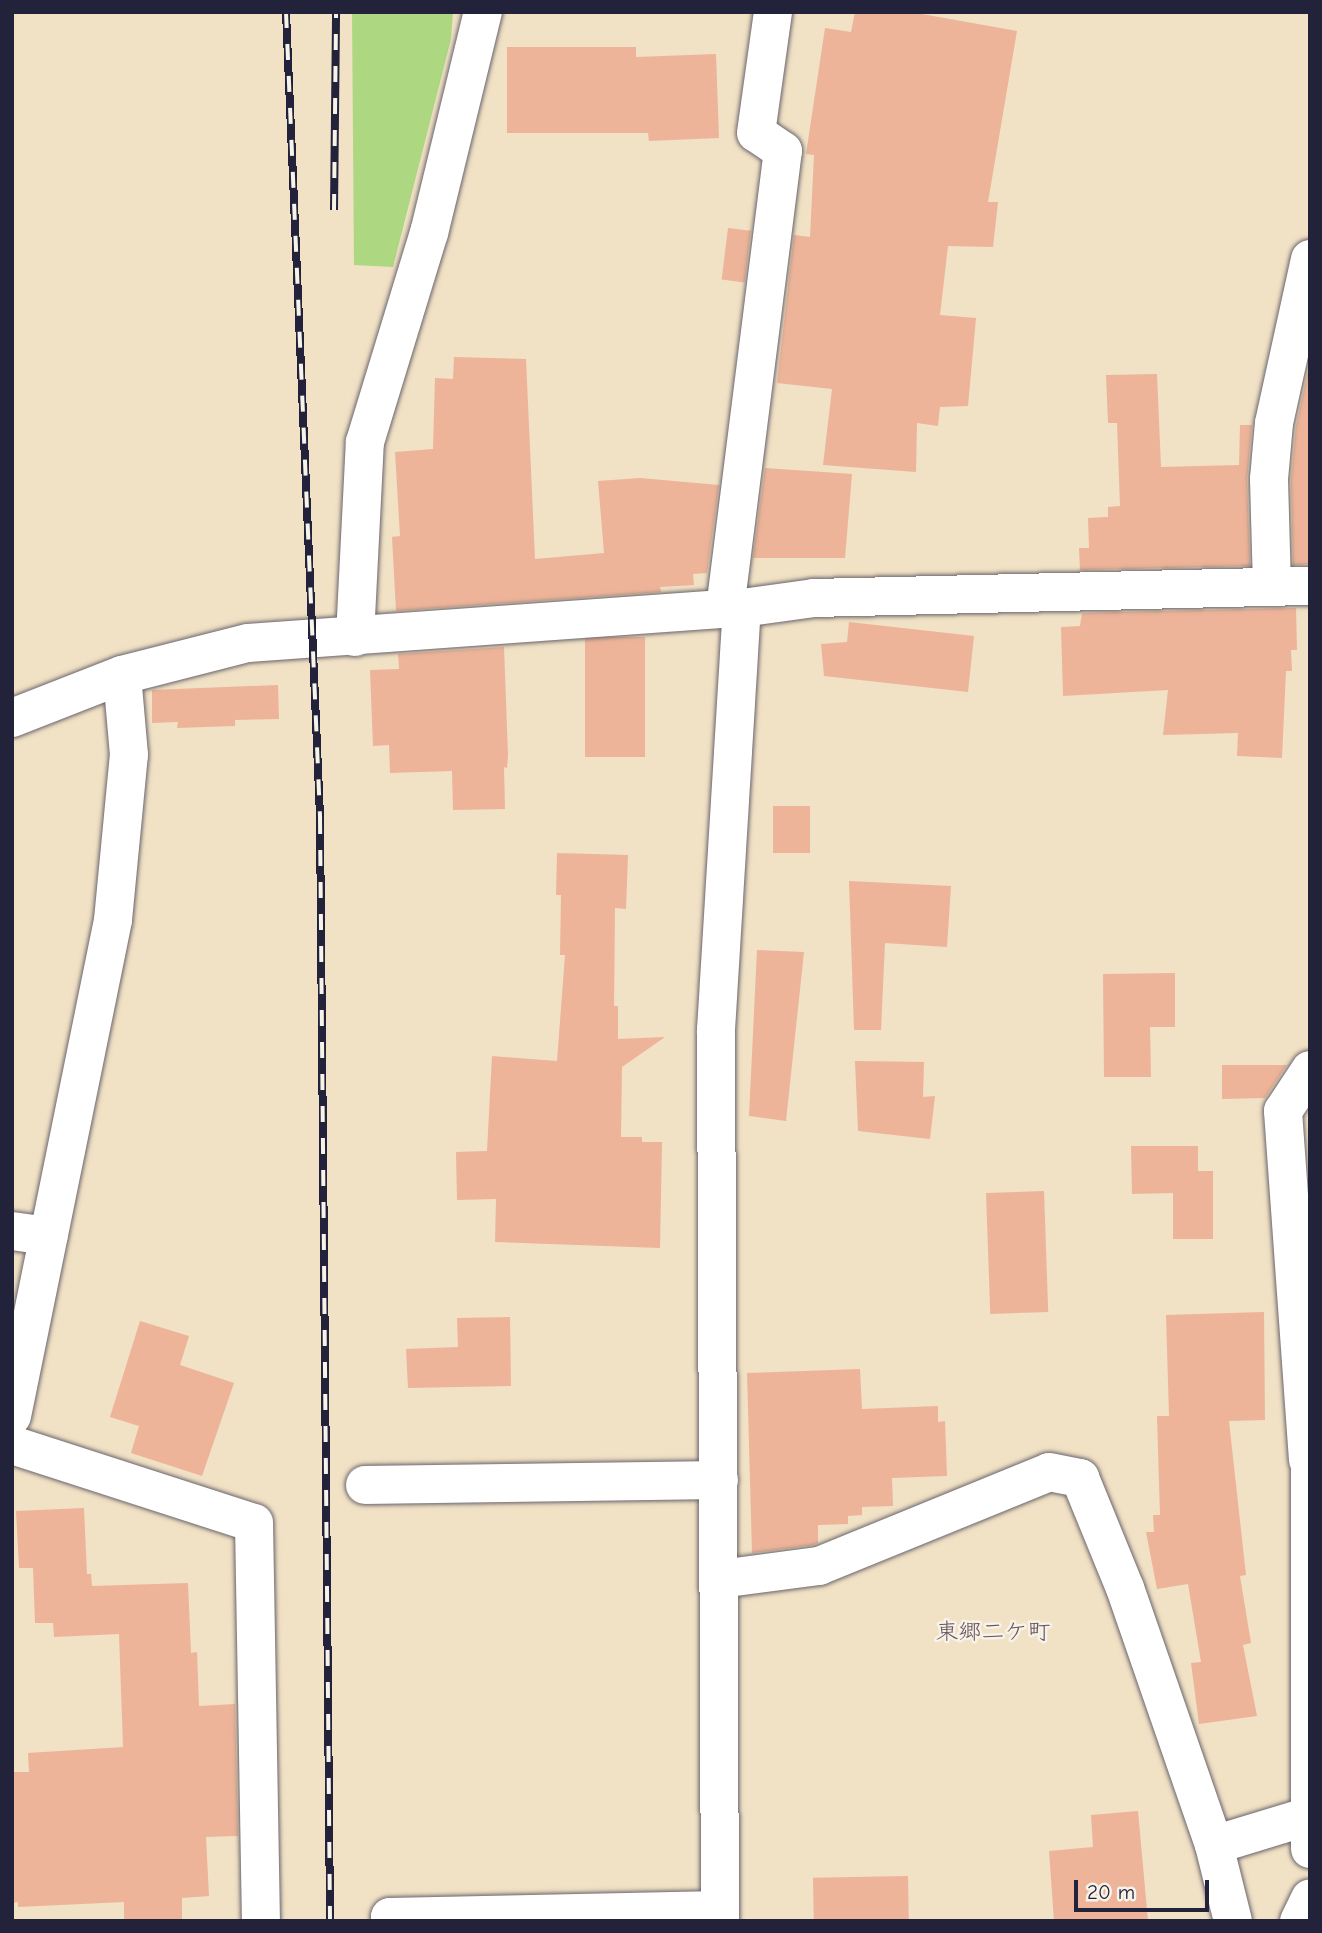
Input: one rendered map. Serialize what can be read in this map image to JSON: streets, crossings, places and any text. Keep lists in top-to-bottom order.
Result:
{
  "districts": ["東郷二ケ町"],
  "scale_bar": "20 m"
}
